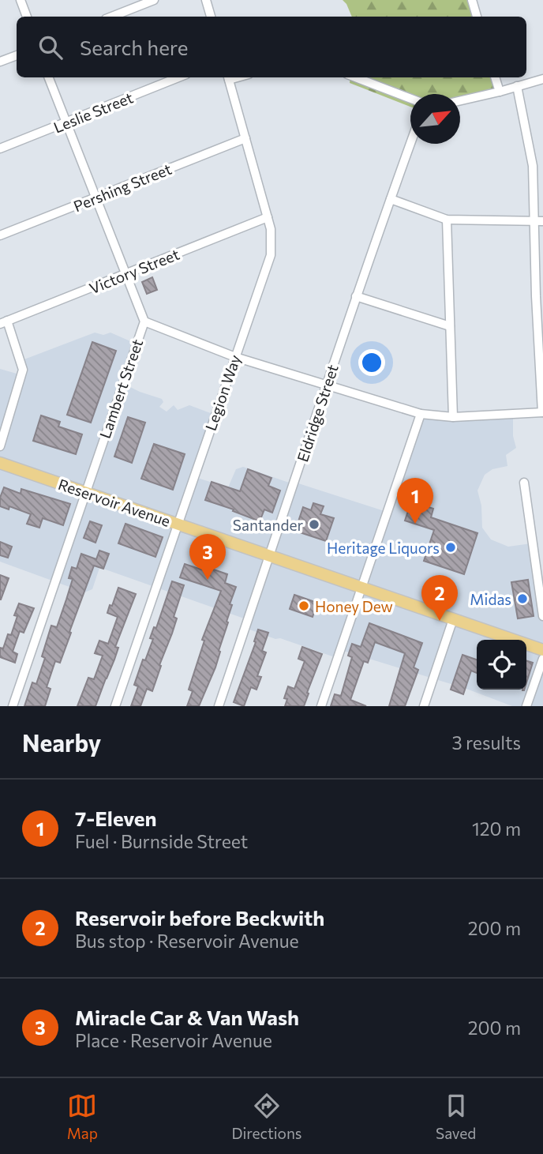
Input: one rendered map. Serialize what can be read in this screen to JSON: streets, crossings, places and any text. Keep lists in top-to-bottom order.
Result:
{
  "streets": {
    "main road": ["Reservoir Avenue"],
    "street": [
      "Leslie Street",
      "Pershing Street",
      "Victory Street",
      "Lambert Street",
      "Legion Way",
      "Eldridge Street"
    ]
  },
  "crossings": [
    ["Leslie Street", "Lambert Street"],
    ["Pershing Street", "Lambert Street"],
    ["Pershing Street", "Legion Way"],
    ["Victory Street", "Lambert Street"],
    ["Victory Street", "Legion Way"],
    ["Lambert Street", "Reservoir Avenue"],
    ["Legion Way", "Reservoir Avenue"],
    ["Eldridge Street", "Reservoir Avenue"]
  ],
  "places": [
    "Santander",
    "Heritage Liquors",
    "Midas",
    "Honey Dew"
  ],
  "north": "top right",
  "page": {
    "search": "Search here",
    "pins": ["1", "3", "2"],
    "heading": ["Nearby", "3 results"],
    "list": [
      {
        "mark": "1",
        "name": "7-Eleven",
        "note": "Fuel · Burnside Street",
        "value": "120 m"
      },
      {
        "mark": "2",
        "name": "Reservoir before Beckwith",
        "note": "Bus stop · Reservoir Avenue",
        "value": "200 m"
      },
      {
        "mark": "3",
        "name": "Miracle Car & Van Wash",
        "note": "Place · Reservoir Avenue",
        "value": "200 m"
      }
    ],
    "nav": ["Map", "Directions", "Saved"]
  }
}
